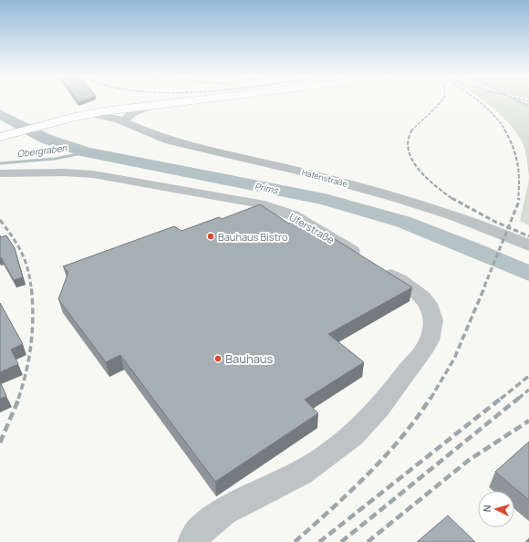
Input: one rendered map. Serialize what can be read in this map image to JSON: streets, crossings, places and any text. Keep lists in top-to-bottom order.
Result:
{
  "streets": {
    "street": ["Hafenstraße", "Uferstraße"]
  },
  "water": ["Obergraben", "Prims"],
  "places": ["Bauhaus Bistro", "Bauhaus"],
  "north": "left"
}
